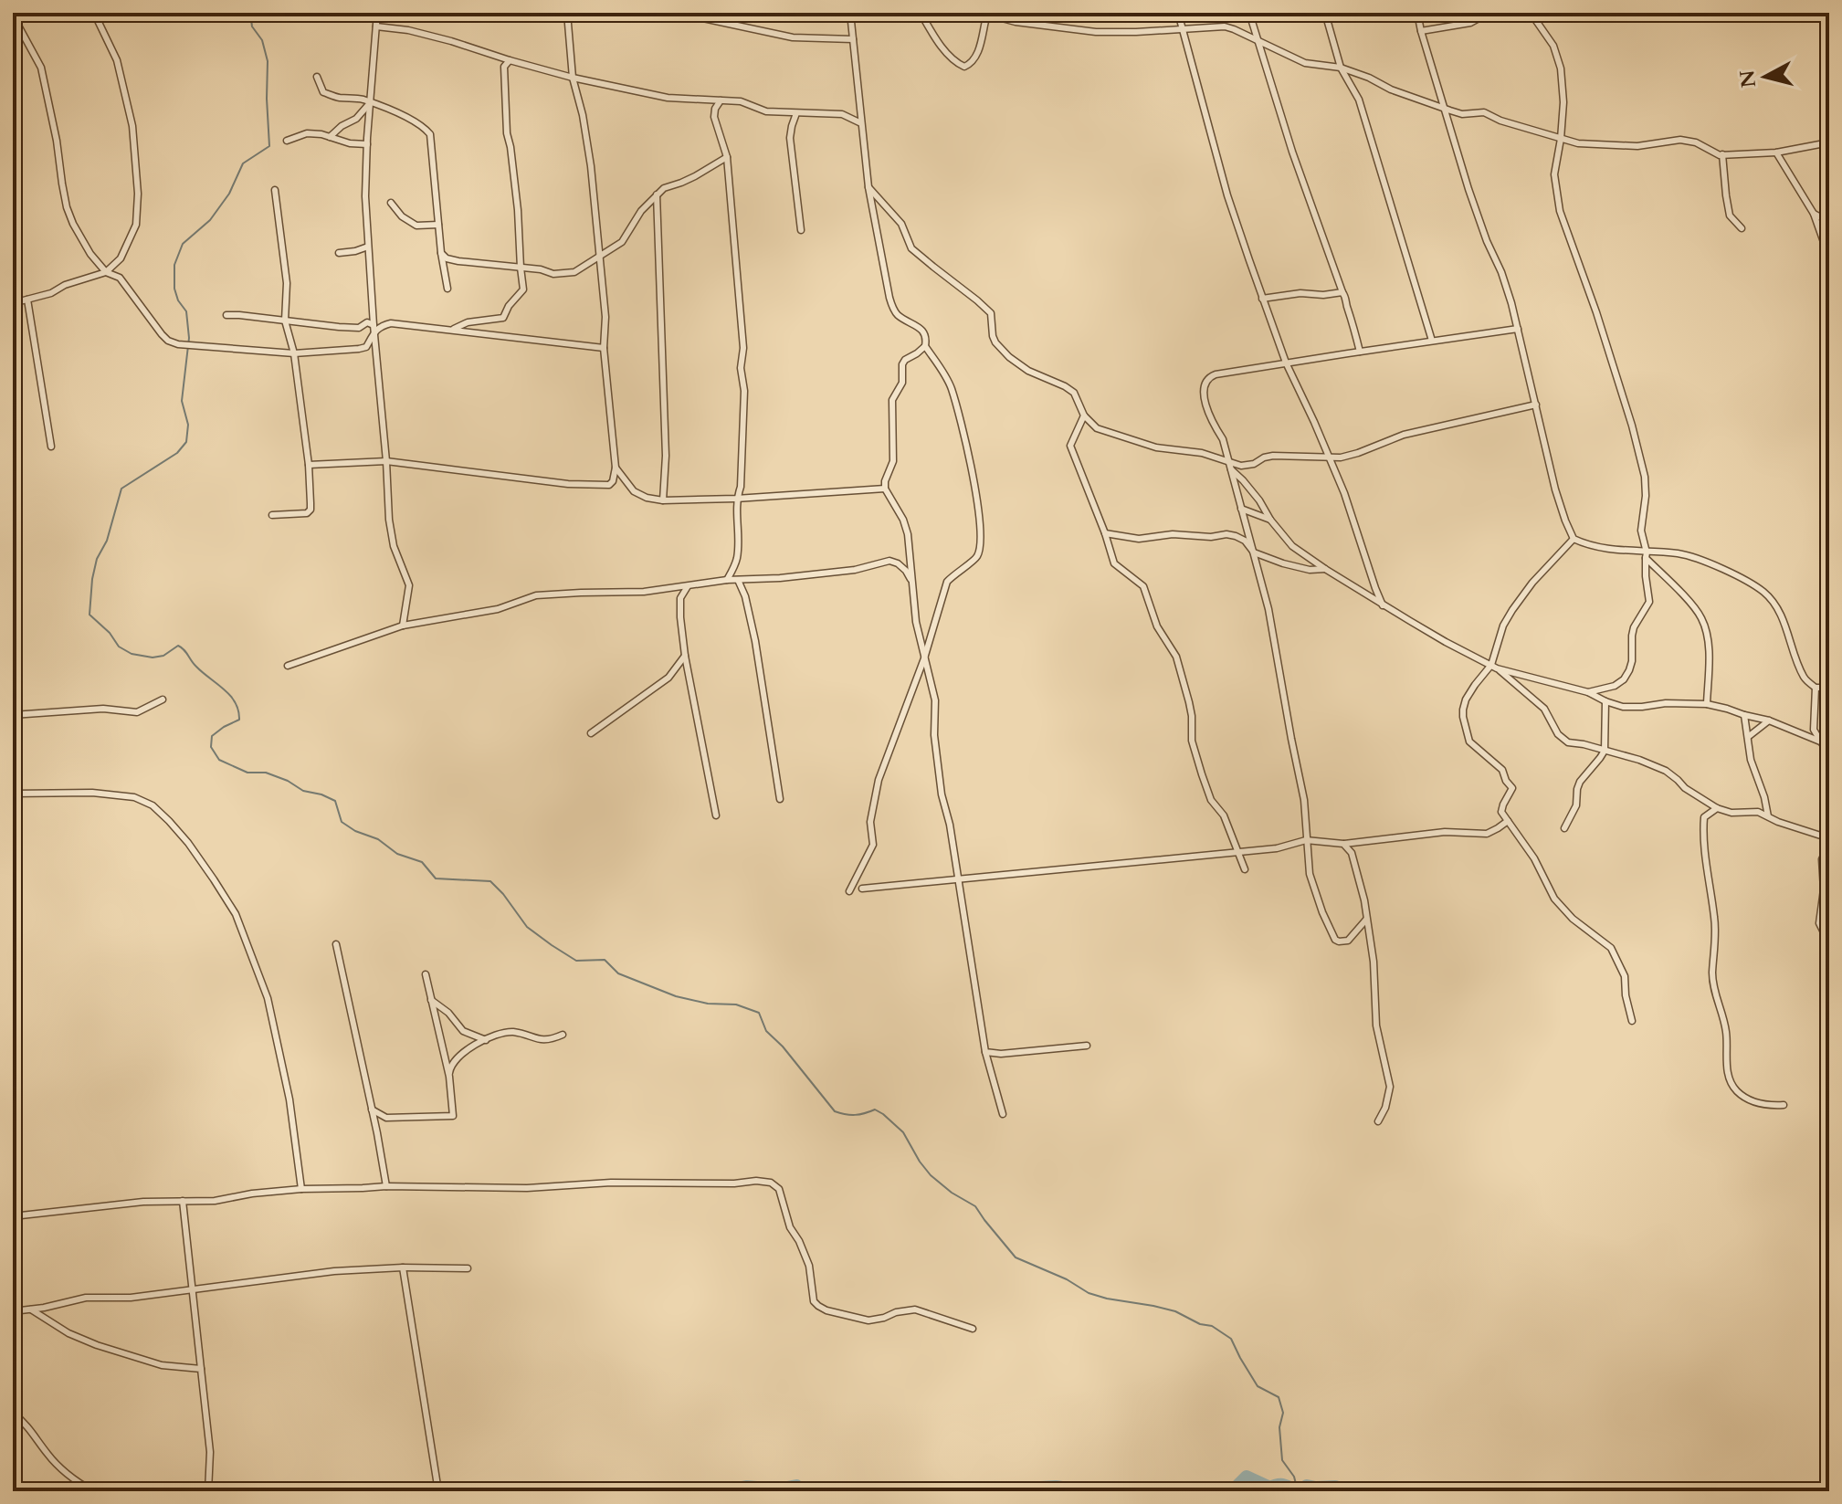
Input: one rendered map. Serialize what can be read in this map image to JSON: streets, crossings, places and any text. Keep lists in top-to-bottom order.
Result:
{
  "north": "left"
}
